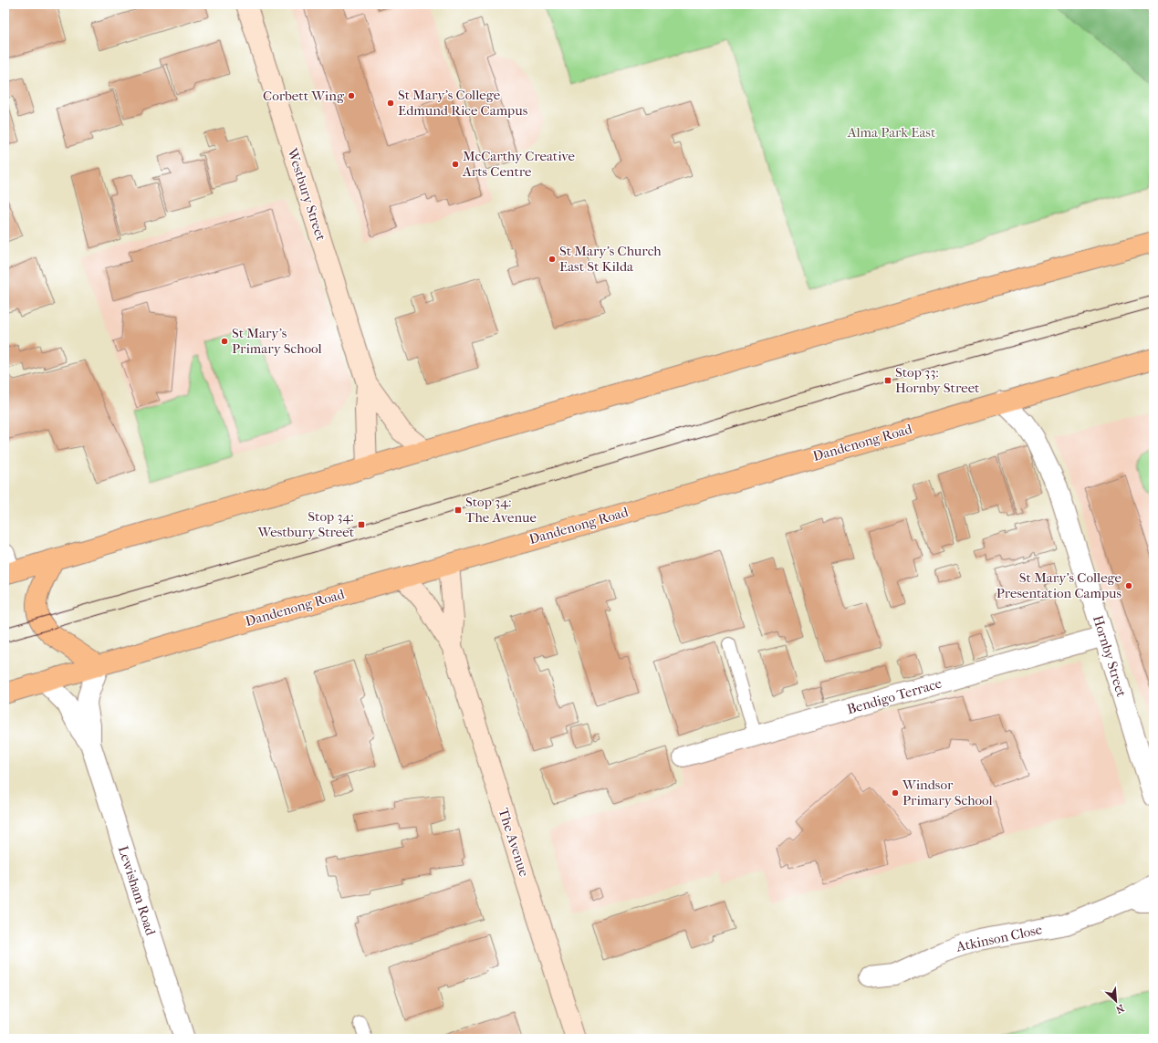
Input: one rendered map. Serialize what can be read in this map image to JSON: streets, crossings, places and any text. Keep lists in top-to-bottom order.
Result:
{
  "streets": {
    "highway": ["Dandenong Road"],
    "street": [
      "Westbury Street",
      "Hornby Street",
      "Bendigo Terrace",
      "The Avenue",
      "Lewisham Road",
      "Atkinson Close"
    ]
  },
  "crossings": [
    ["Dandenong Road", "Hornby Street"],
    ["Dandenong Road", "The Avenue"],
    ["Dandenong Road", "Lewisham Road"],
    ["Hornby Street", "Bendigo Terrace"]
  ],
  "parks": ["Alma Park East"],
  "places": {
    "other": [
      "Corbett Wing",
      "St Mary's College Edmund Rice Campus",
      "McCarthy Creative Arts Centre",
      "St Mary's Church East St Kilda",
      "St Mary's Primary School",
      "St Mary's College Presentation Campus",
      "Windsor Primary School"
    ],
    "transit": ["Stop 33: Hornby Street", "Stop 34: The Avenue", "Stop 34: Westbury Street"]
  },
  "north": "bottom right"
}
